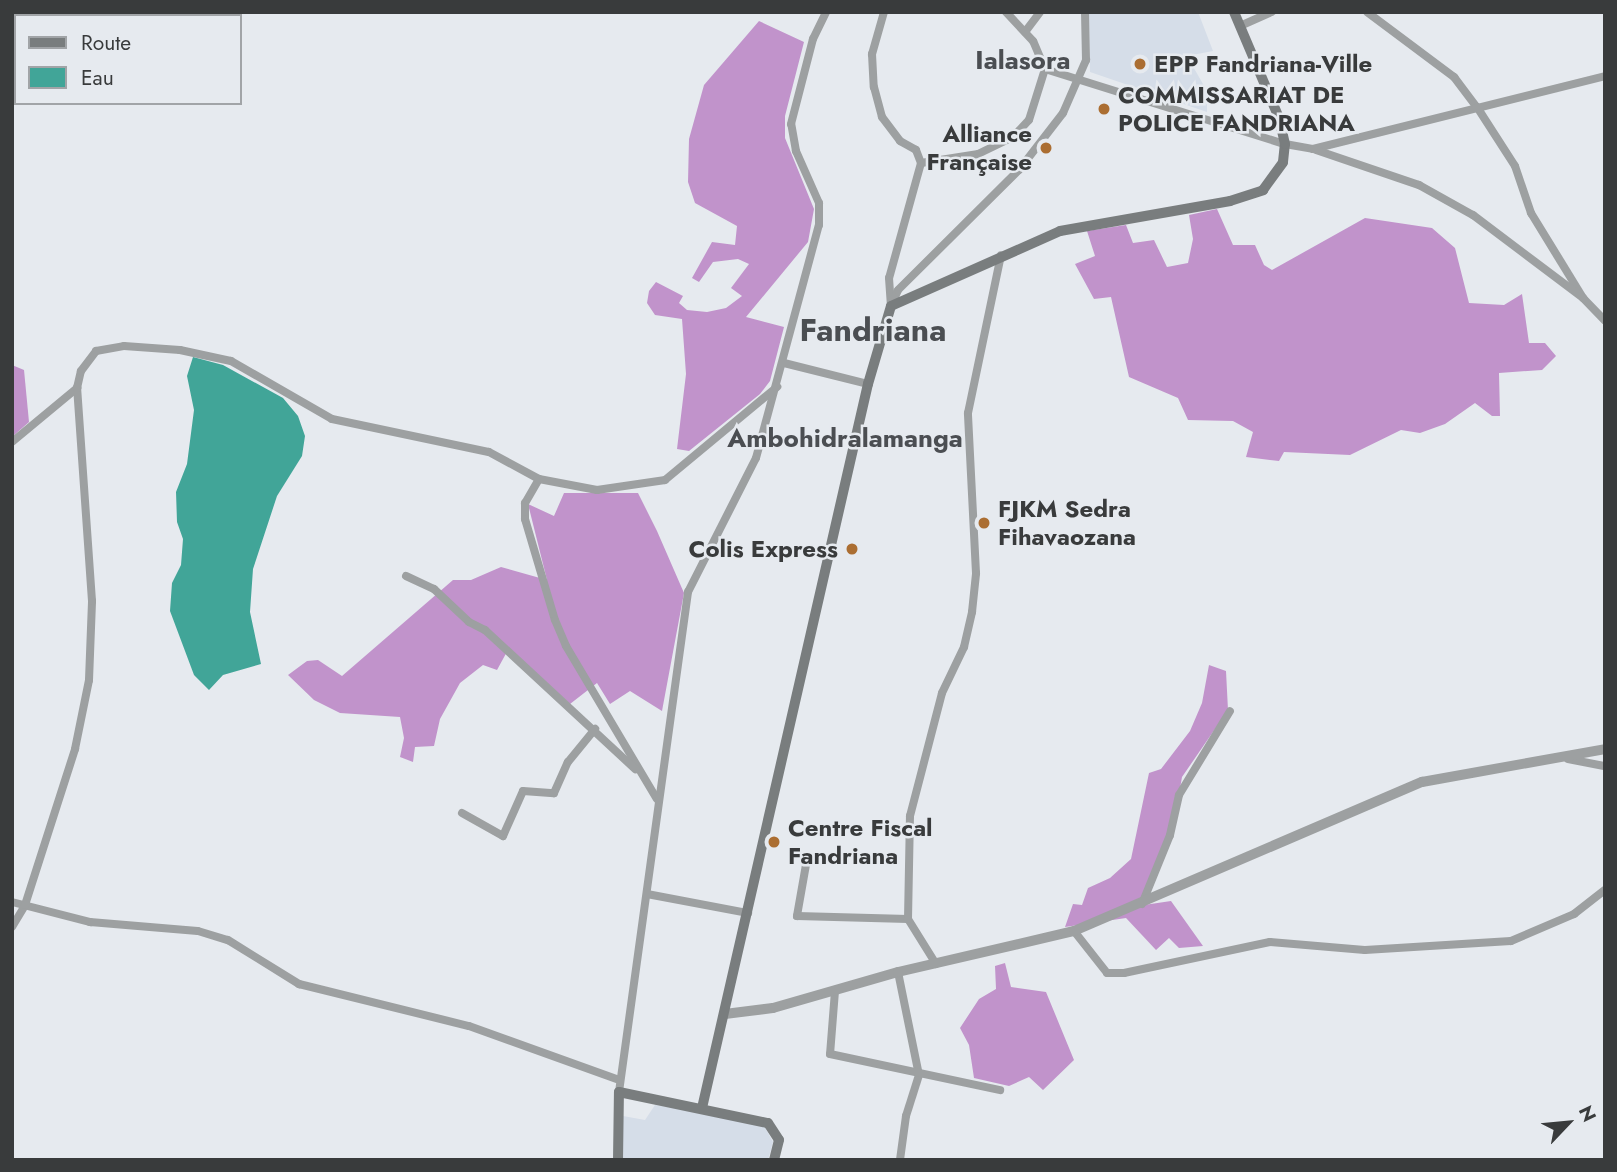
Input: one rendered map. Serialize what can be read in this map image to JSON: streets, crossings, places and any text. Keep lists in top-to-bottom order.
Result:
{
  "districts": ["Ialasora", "Fandriana", "Ambohidralamanga"],
  "places": [
    "EPP Fandriana-Ville",
    "COMMISSARIAT DE POLICE FANDRIANA",
    "Alliance Française",
    "FJKM Sedra Fihavaozana",
    "Colis Express",
    "Centre Fiscal Fandriana"
  ],
  "legend": ["Route", "Eau"],
  "north": "top right"
}
